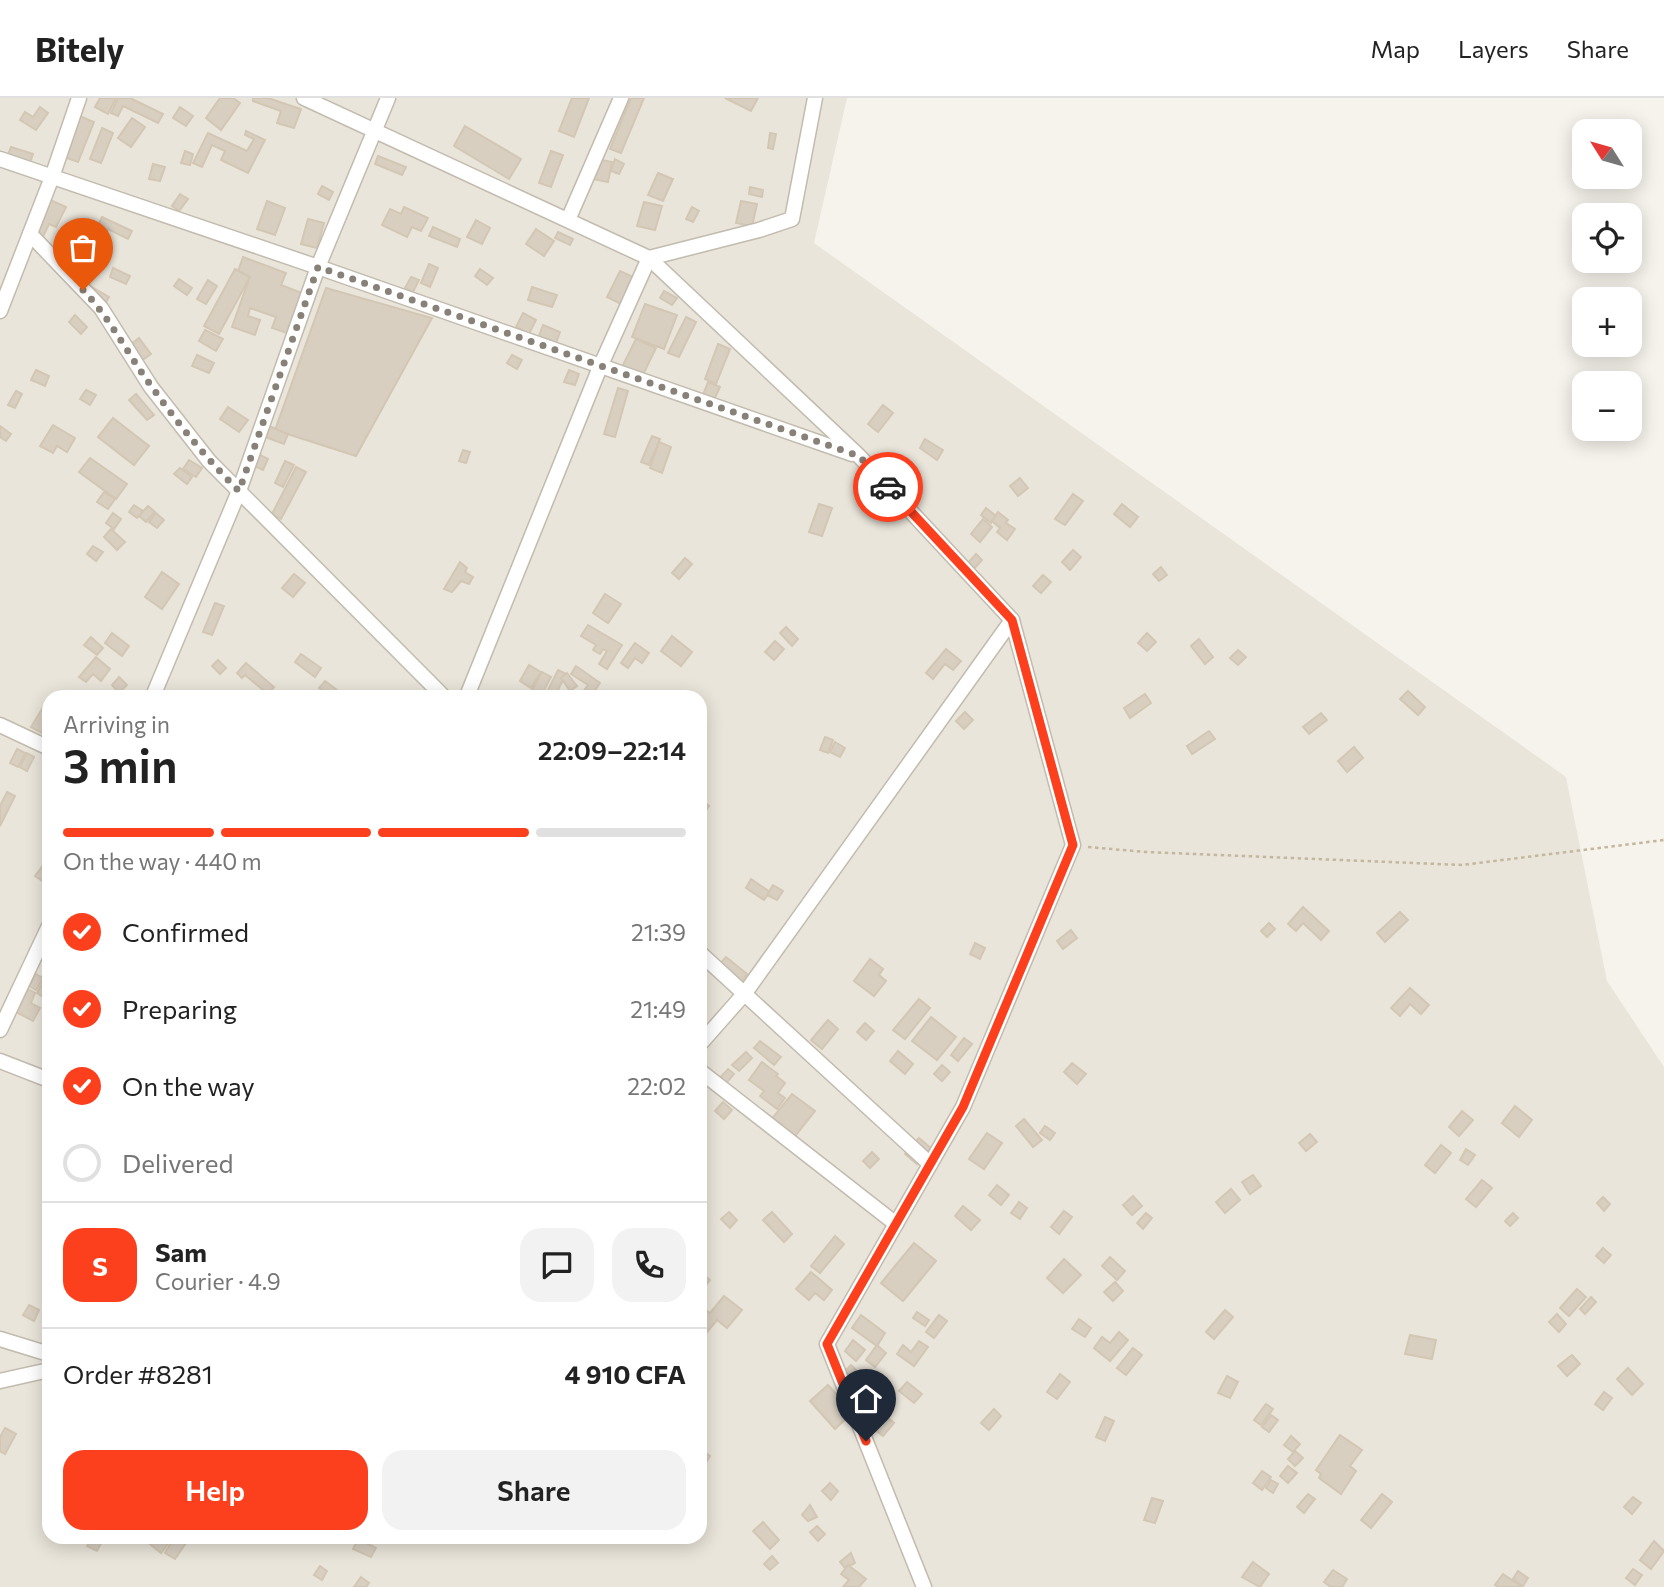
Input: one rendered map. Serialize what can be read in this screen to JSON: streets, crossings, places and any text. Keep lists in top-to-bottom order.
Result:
{
  "north": "top left",
  "page": {
    "header": "Bitely",
    "nav": ["Map", "Layers", "Share"],
    "map_buttons": ["+", "−"],
    "heading": ["3 min", "Arriving in", "22:09–22:14"],
    "panel": [
      "Sam",
      "Courier · 4.9",
      "Order #8281",
      "4 910 CFA"
    ],
    "bar": "On the way · 440 m",
    "list": [
      ["Confirmed", "21:39"],
      ["Preparing", "21:49"],
      ["On the way", "22:02"],
      "Delivered"
    ],
    "round": "S",
    "buttons": ["Help", "Share"]
  }
}
